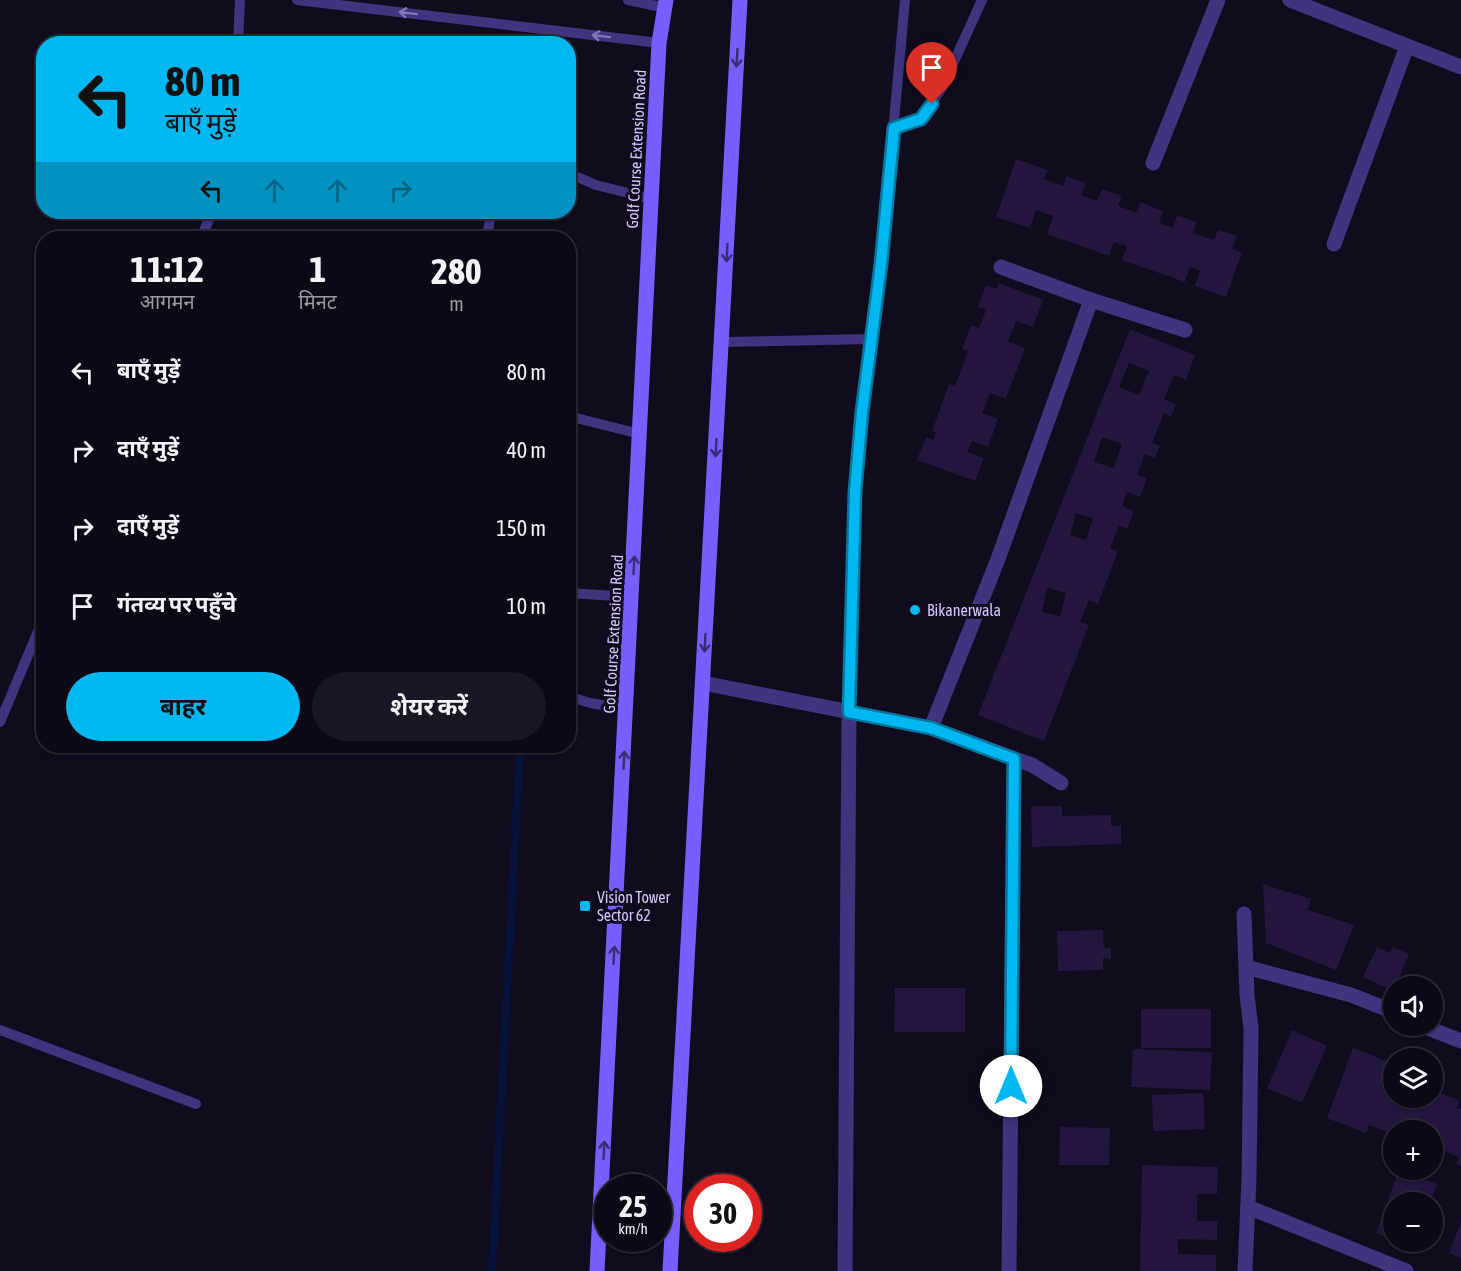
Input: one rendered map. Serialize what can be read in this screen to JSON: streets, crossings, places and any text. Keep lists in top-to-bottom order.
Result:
{
  "streets": {
    "main road": ["Golf Course Extension Road"]
  },
  "places": {
    "other": ["Bikanerwala"],
    "transit": ["Vision Tower Sector 62"]
  },
  "page": {
    "turn": ["80 m", "बाएँ मुड़ें"],
    "eta": [
      "11:12",
      "आगमन",
      "1",
      "मिनट",
      "280",
      "m"
    ],
    "list": [
      {
        "name": "बाएँ मुड़ें",
        "value": "80 m"
      },
      {
        "name": "दाएँ मुड़ें",
        "value": "40 m"
      },
      {
        "name": "दाएँ मुड़ें",
        "value": "150 m"
      },
      {
        "name": "गंतव्य पर पहुँचे",
        "value": "10 m"
      }
    ],
    "buttons": ["बाहर", "शेयर करें"],
    "map_buttons": ["+", "−"],
    "speed": "25 km/h",
    "limit": "30"
  }
}
